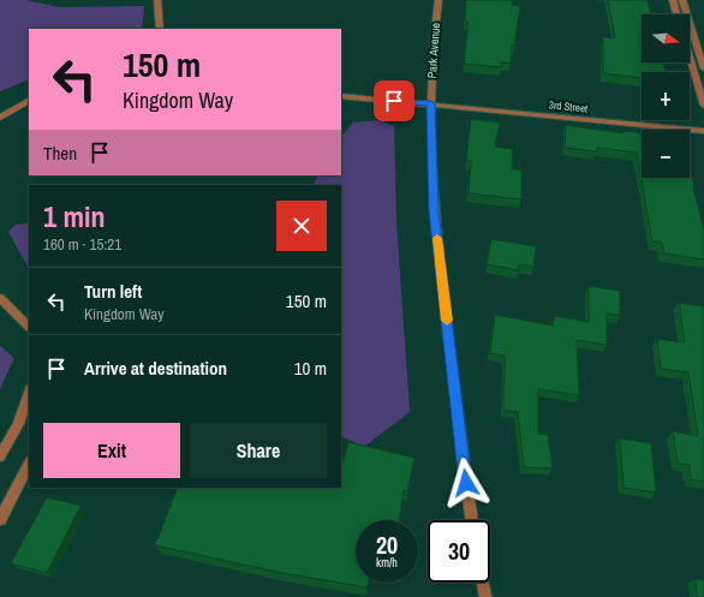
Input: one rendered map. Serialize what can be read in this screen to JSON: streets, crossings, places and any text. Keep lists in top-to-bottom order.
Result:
{
  "streets": {
    "street": ["Park Avenue", "3rd Street"]
  },
  "crossings": [
    ["Park Avenue", "3rd Street"]
  ],
  "north": "right",
  "page": {
    "map_buttons": ["+", "−"],
    "turn": ["150 m", "Kingdom Way"],
    "then": "Then",
    "heading": ["1 min", "160 m · 15:21"],
    "list": [
      {
        "name": "Turn left",
        "note": "Kingdom Way",
        "value": "150 m"
      },
      {
        "name": "Arrive at destination",
        "value": "10 m"
      }
    ],
    "buttons": ["Exit", "Share"],
    "speed": "20 km/h",
    "limit": "30"
  }
}
